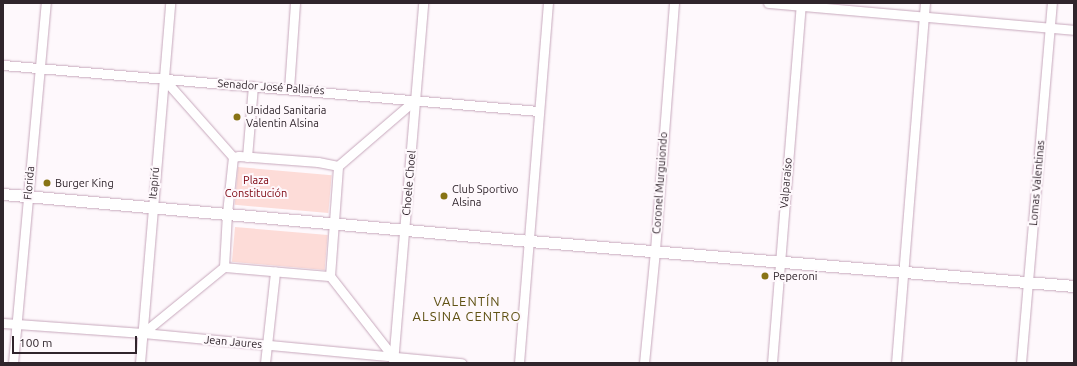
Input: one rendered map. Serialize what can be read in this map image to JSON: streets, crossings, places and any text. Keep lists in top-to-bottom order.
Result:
{
  "streets": {
    "street": [
      "Senador José Pallarés",
      "Florida",
      "Itapirú",
      "Choele Choel",
      "Coronel Murguiondo",
      "Valparaíso",
      "Lomas Valentinas",
      "Jean Jaures"
    ]
  },
  "crossings": [
    ["Senador José Pallarés", "Florida"],
    ["Senador José Pallarés", "Itapirú"],
    ["Senador José Pallarés", "Choele Choel"],
    ["Florida", "Jean Jaures"],
    ["Itapirú", "Jean Jaures"],
    ["Choele Choel", "Jean Jaures"]
  ],
  "districts": ["VALENTÍN ALSINA CENTRO"],
  "parks": ["Plaza Constitución"],
  "places": [
    "Unidad Sanitaria Valentin Alsina",
    "Burger King",
    "Club Sportivo Alsina",
    "Peperoni"
  ],
  "scale_bar": "100 m"
}
